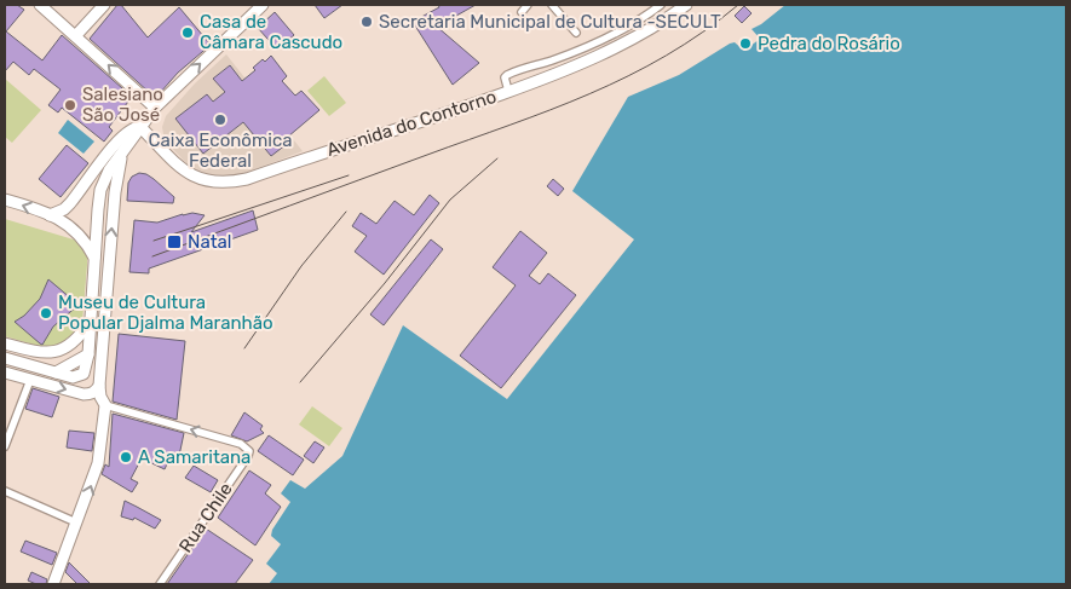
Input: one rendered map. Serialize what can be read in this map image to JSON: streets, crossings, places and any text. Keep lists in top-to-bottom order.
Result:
{
  "streets": {
    "main road": ["Avenida do Contorno"],
    "street": ["Rua Chile"]
  },
  "places": {
    "other": [
      "Secretaria Municipal de Cultura -SECULT",
      "Casa de Câmara Cascudo",
      "Pedra do Rosário",
      "Salesiano São José",
      "Caixa Econômica Federal",
      "Museu de Cultura Popular Djalma Maranhão",
      "A Samaritana"
    ],
    "transit": ["Natal"]
  }
}
